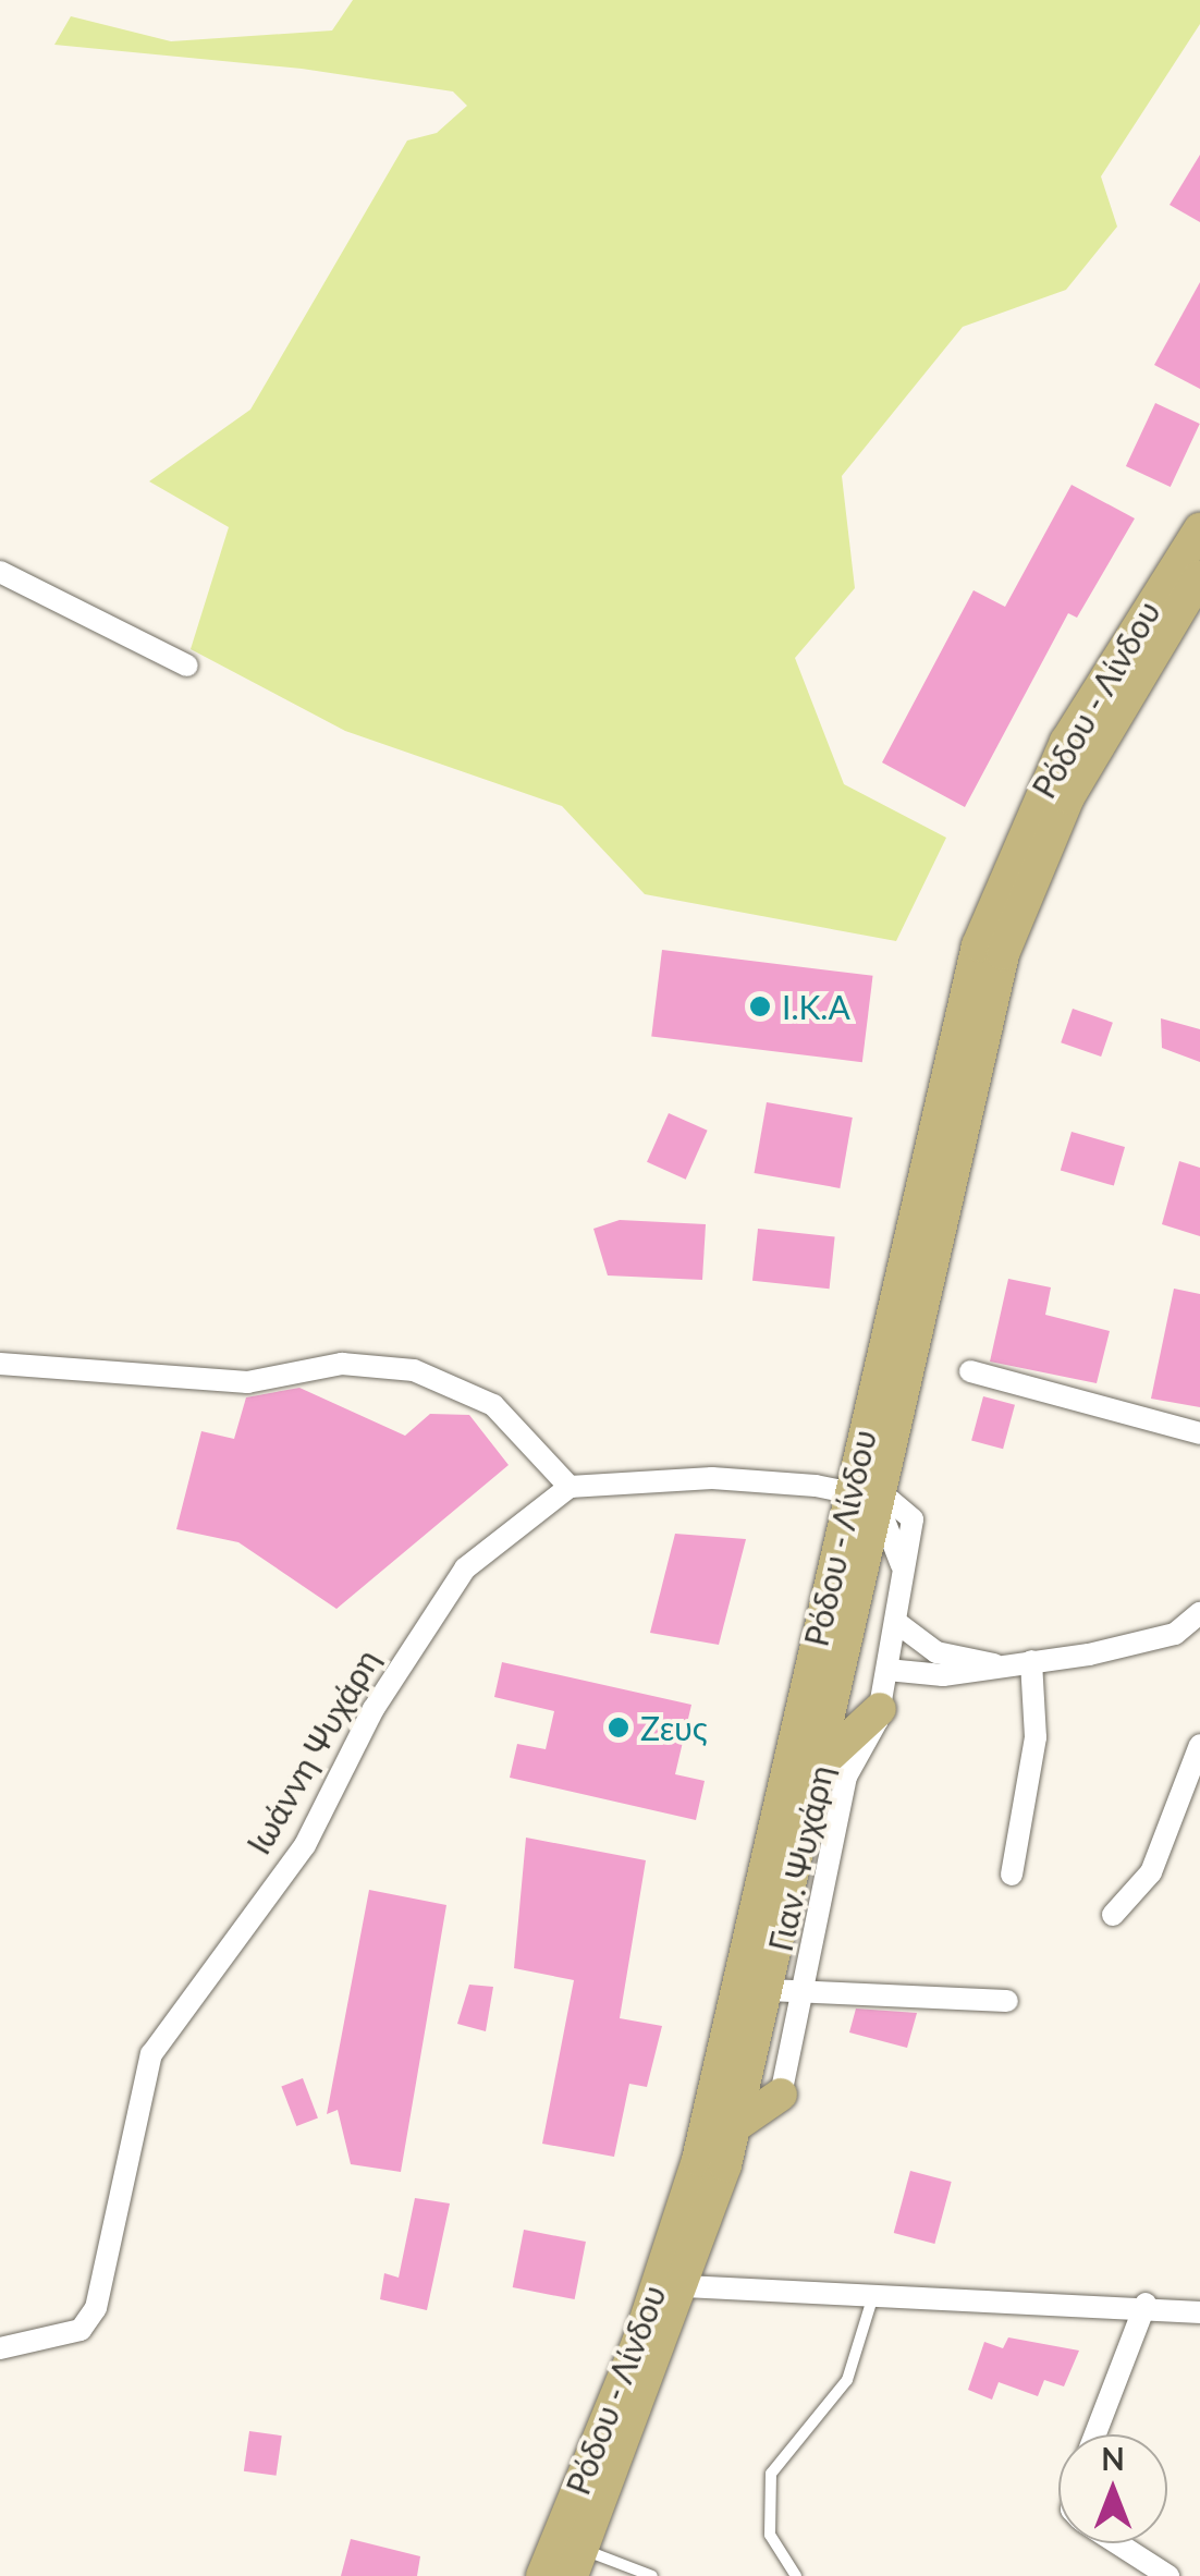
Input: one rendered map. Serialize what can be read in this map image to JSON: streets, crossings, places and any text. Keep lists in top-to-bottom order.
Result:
{
  "streets": {
    "main road": ["Ρόδου - Λίνδου"],
    "street": ["Ιωάννη Ψυχάρη", "Γιαν. Ψυχάρη"]
  },
  "crossings": [
    ["Ρόδου - Λίνδου", "Γιαν. Ψυχάρη"]
  ],
  "places": ["Ι.Κ.Α", "Ζευς"],
  "north": "top"
}
